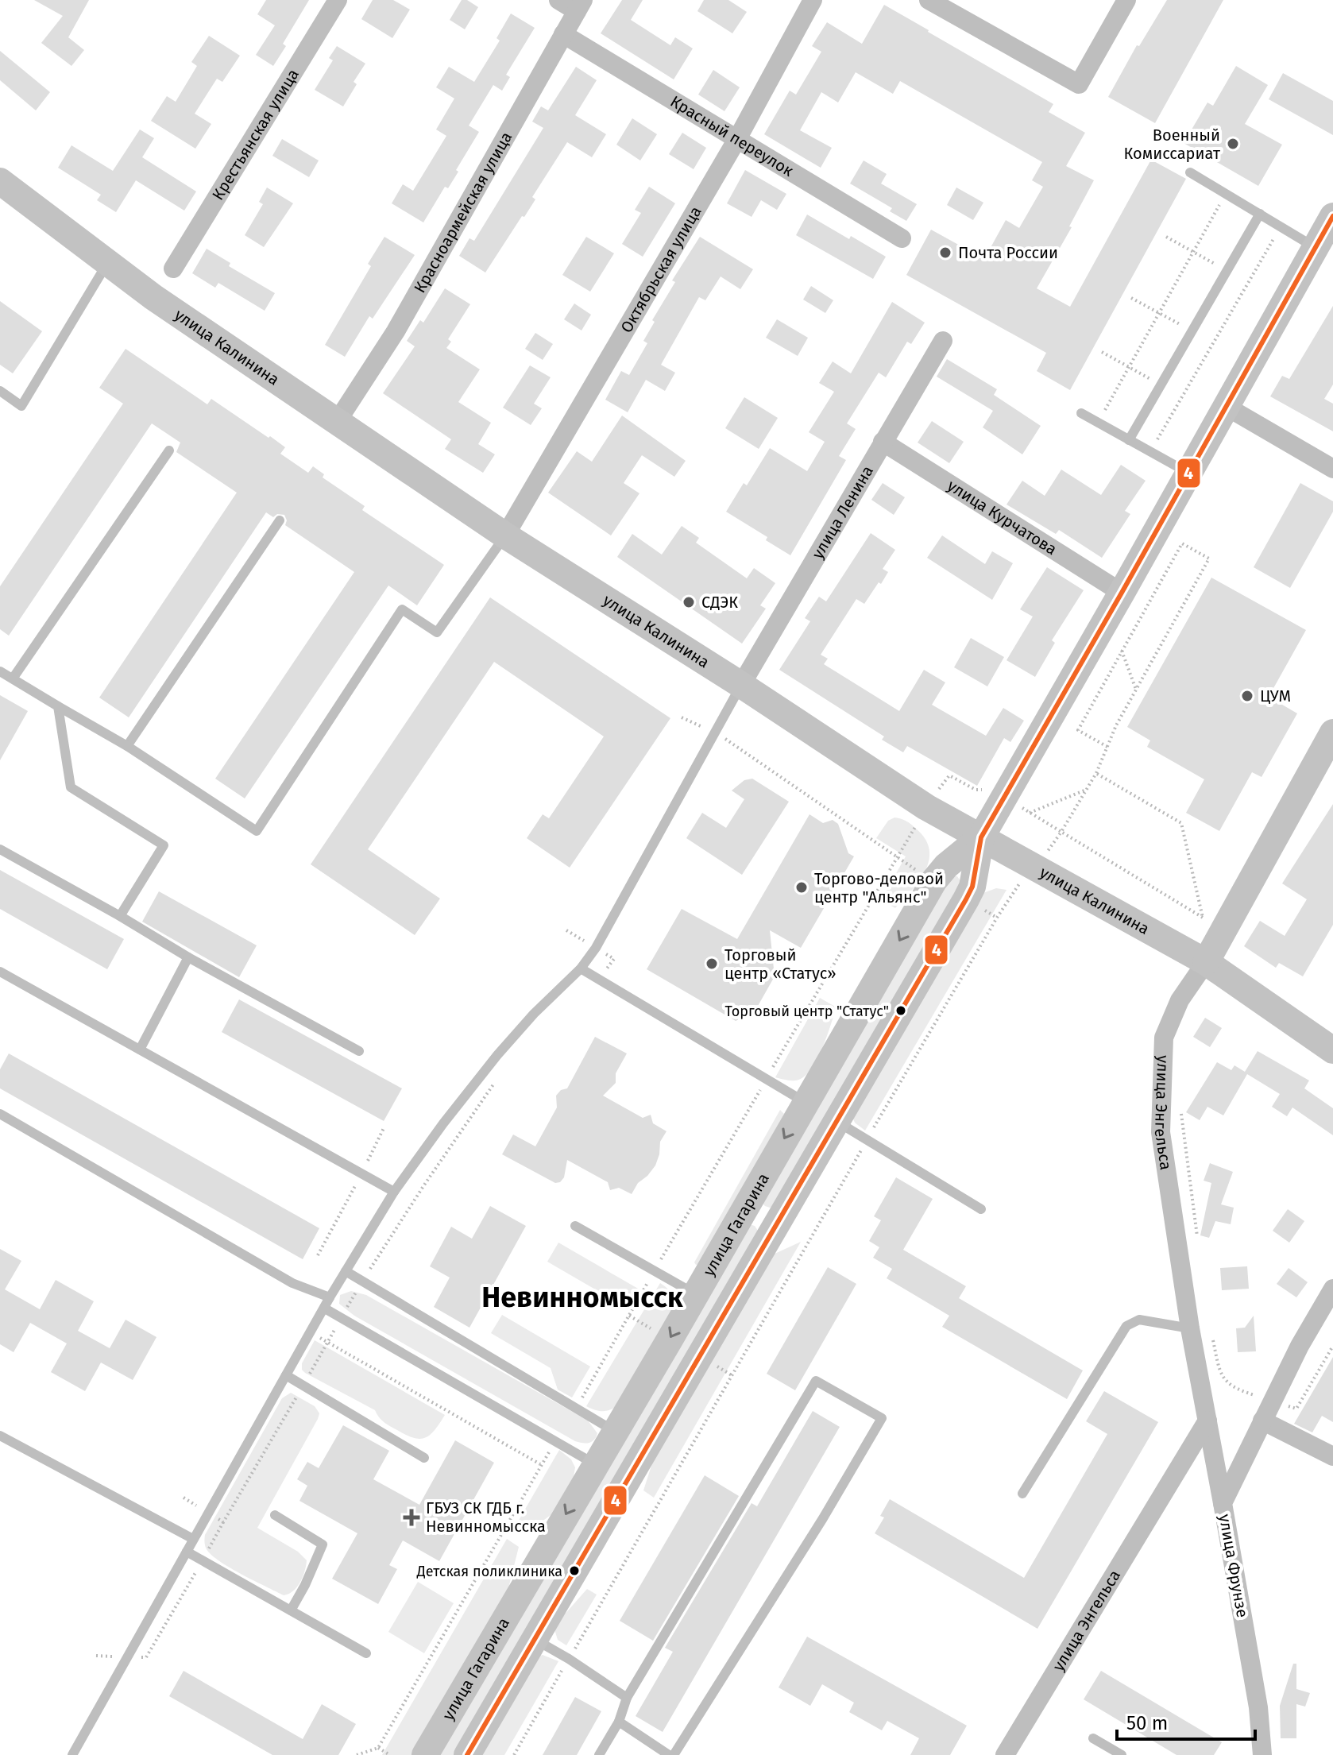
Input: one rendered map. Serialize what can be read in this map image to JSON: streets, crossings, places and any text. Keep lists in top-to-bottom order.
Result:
{
  "streets": {
    "main road": ["улица Калинина", "улица Энгельса", "улица Гагарина"],
    "street": [
      "Крестьянская улица",
      "Красный переулок",
      "Красноармейская улица",
      "Октябрьская улица",
      "улица Ленина",
      "улица Курчатова",
      "улица Фрунзе"
    ]
  },
  "crossings": [
    ["Красный переулок", "Красноармейская улица"],
    ["Красный переулок", "Октябрьская улица"],
    ["Красноармейская улица", "улица Калинина"],
    ["Октябрьская улица", "улица Калинина"],
    ["улица Калинина", "улица Ленина"],
    ["улица Калинина", "улица Энгельса"],
    ["улица Калинина", "улица Гагарина"],
    ["улица Ленина", "улица Курчатова"],
    ["улица Курчатова", "улица Гагарина"],
    ["улица Энгельса", "улица Фрунзе"]
  ],
  "districts": ["Невинномысск"],
  "places": {
    "other": [
      "Военный Комиссариат",
      "Почта России",
      "СДЭК",
      "ЦУМ",
      "Торгово-деловой центр \"Альянс\"",
      "Торговый центр «Статус»",
      "Торговый центр \"Статус\"",
      "Детская поликлиника"
    ],
    "health": ["ГБУЗ СК ГДБ г. Невинномысска"]
  },
  "lines": ["transit line 4"],
  "scale_bar": "50 m"
}
